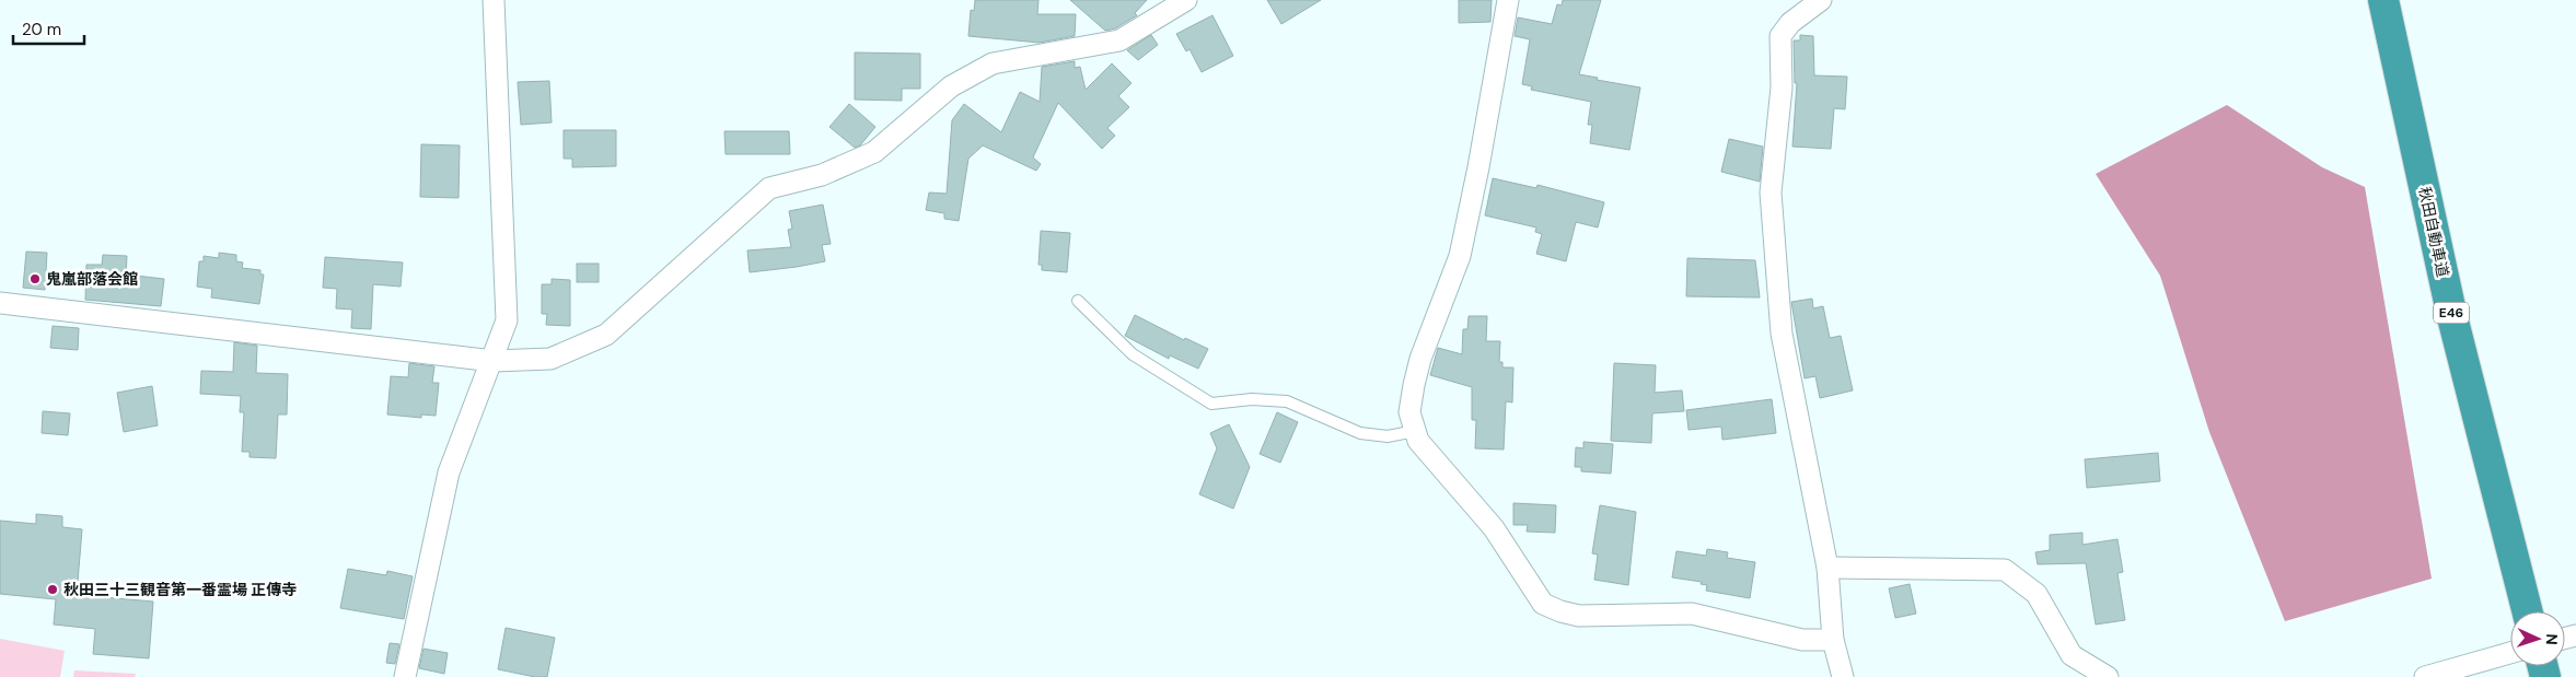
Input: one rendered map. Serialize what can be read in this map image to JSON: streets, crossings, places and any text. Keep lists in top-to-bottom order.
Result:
{
  "streets": {
    "highway": ["秋田自動車道", "E46"]
  },
  "places": ["鬼嵐部落会館", "秋田三十三観音第一番霊場 正傳寺"],
  "scale_bar": "20 m",
  "north": "right"
}
